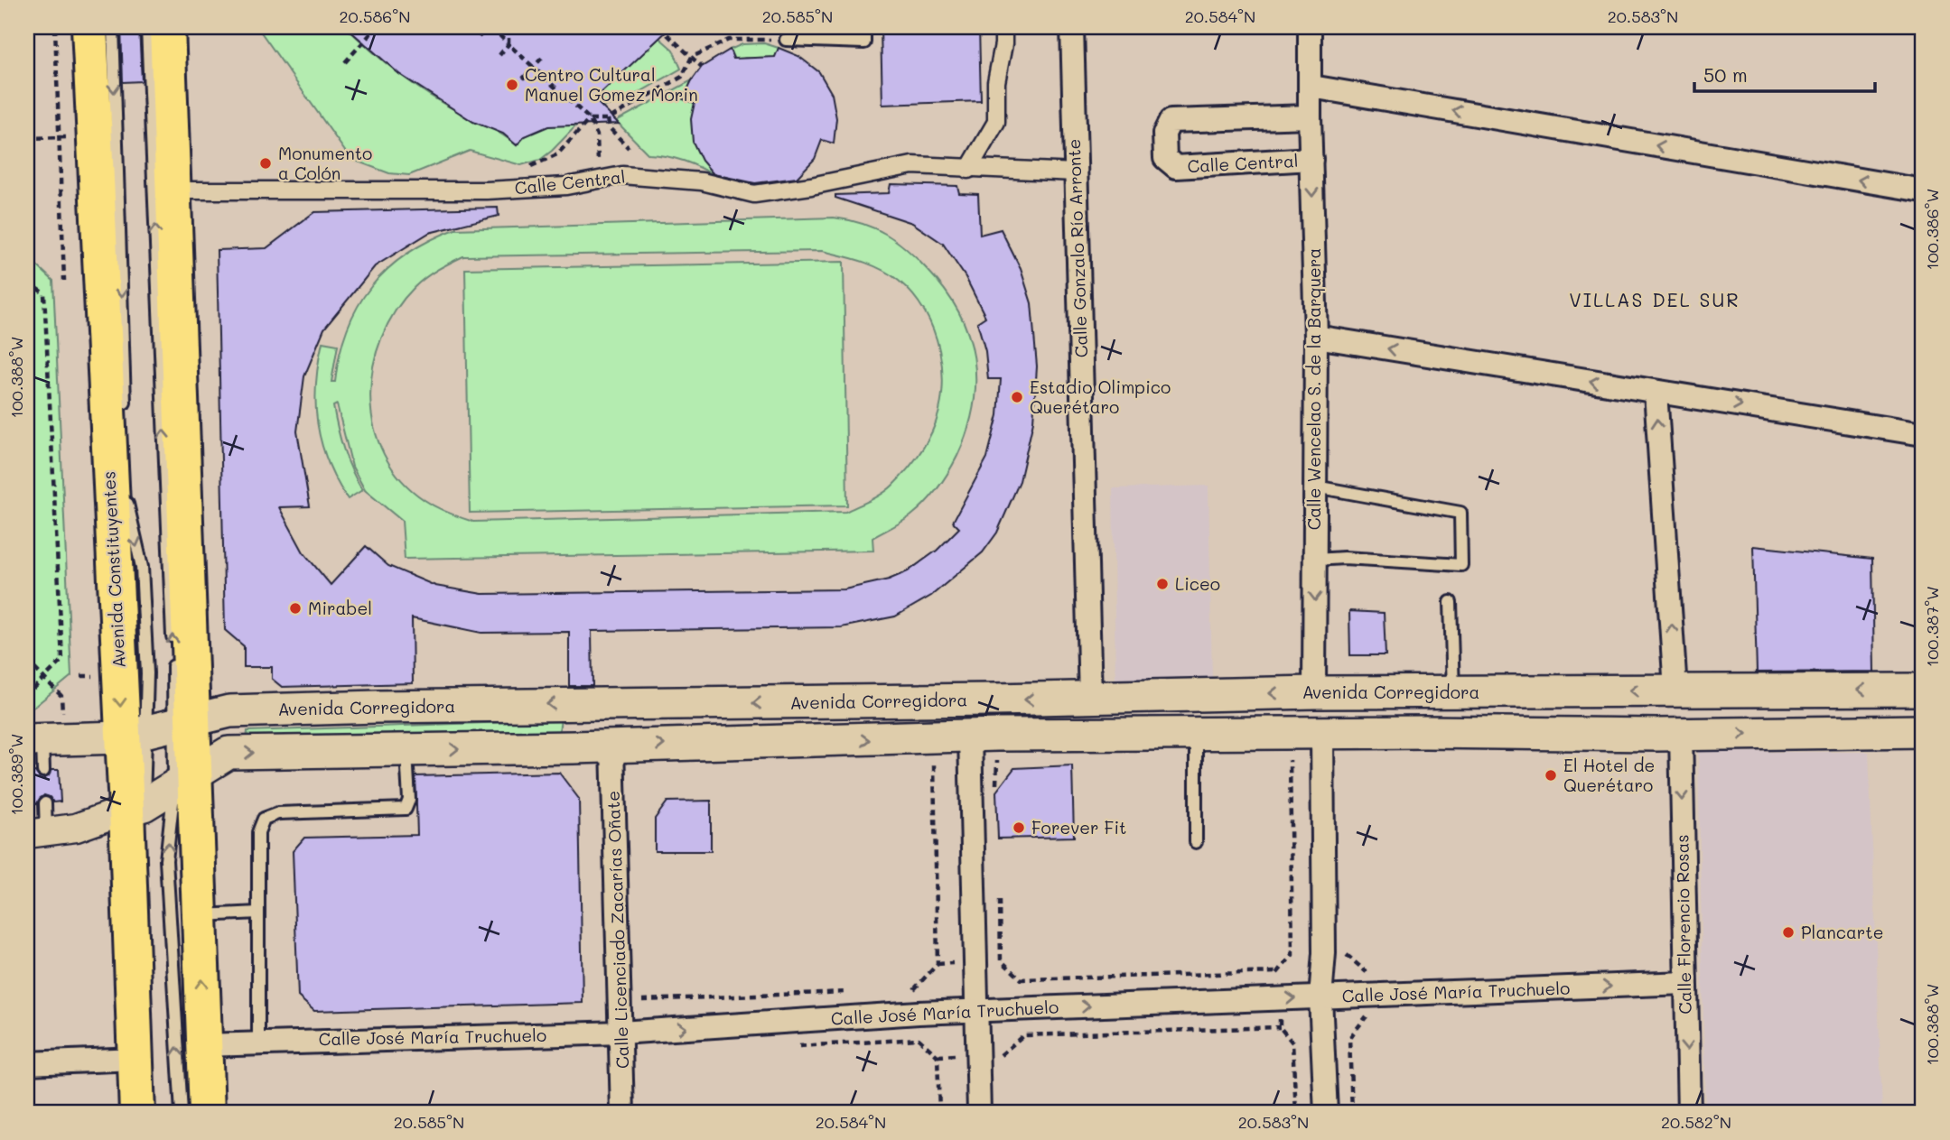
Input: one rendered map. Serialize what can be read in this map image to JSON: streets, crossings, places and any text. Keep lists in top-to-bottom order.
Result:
{
  "streets": {
    "main road": ["Avenida Constituyentes", "Avenida Corregidora"],
    "street": [
      "Calle Central",
      "Calle Gonzalo Río Arronte",
      "Calle Wencelao S. de la Barquera",
      "Calle Florencio Rosas",
      "Calle Licenciado Zacarías Oñate",
      "Calle José María Truchuelo"
    ]
  },
  "crossings": [
    ["Calle Central", "Calle Gonzalo Río Arronte"],
    ["Calle Central", "Calle Wencelao S. de la Barquera"],
    ["Calle Central", "Avenida Constituyentes"],
    ["Calle Gonzalo Río Arronte", "Avenida Corregidora"],
    ["Calle Wencelao S. de la Barquera", "Avenida Corregidora"],
    ["Avenida Constituyentes", "Avenida Corregidora"],
    ["Avenida Constituyentes", "Calle José María Truchuelo"],
    ["Calle Florencio Rosas", "Calle José María Truchuelo"],
    ["Calle Licenciado Zacarías Oñate", "Calle José María Truchuelo"]
  ],
  "one_way": ["Calle Wencelao S. de la Barquera", "Calle Florencio Rosas", "Calle José María Truchuelo"],
  "districts": ["VILLAS DEL SUR"],
  "places": [
    "Centro Cultural Manuel Gomez Morin",
    "Monumento a Colón",
    "Estadio Olimpico Querétaro",
    "Liceo",
    "Mirabel",
    "El Hotel de Querétaro",
    "Forever Fit",
    "Plancarte"
  ],
  "scale_bar": "50 m",
  "coordinates": [
    "20.586°N",
    "20.585°N",
    "20.584°N",
    "20.583°N",
    "100.386°W",
    "100.388°W",
    "100.387°W",
    "100.389°W",
    "20.582°N"
  ]
}
